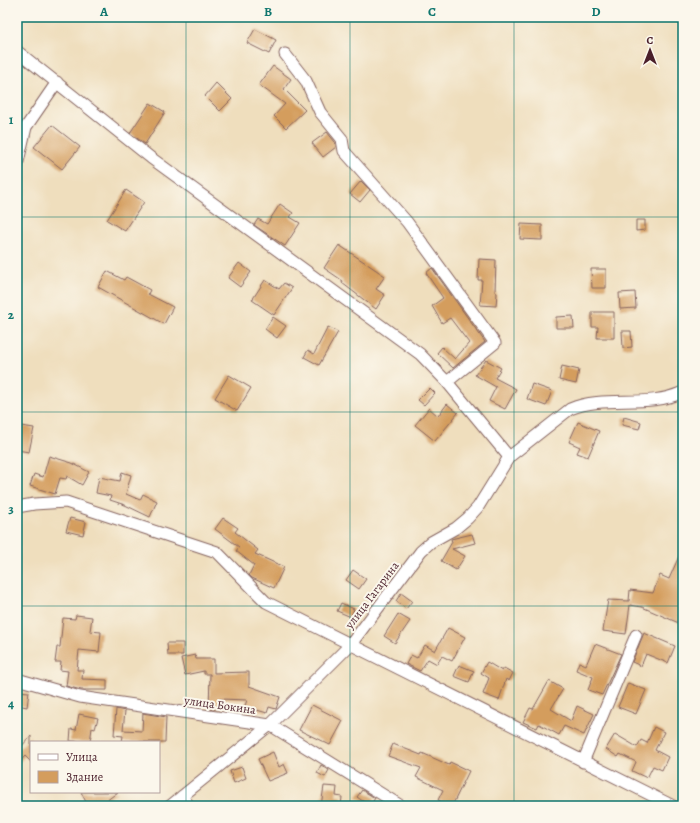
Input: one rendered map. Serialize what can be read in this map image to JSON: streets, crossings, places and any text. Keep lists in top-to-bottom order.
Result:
{
  "streets": {
    "street": ["улица Гагарина", "улица Бокина"]
  },
  "crossings": [
    ["улица Гагарина", "улица Бокина"]
  ],
  "legend": ["Улица", "Здание"],
  "north": "top",
  "grid": {
    "columns": [
      "A",
      "B",
      "C",
      "D"
    ],
    "rows": [
      "1",
      "2",
      "3",
      "4"
    ]
  }
}
